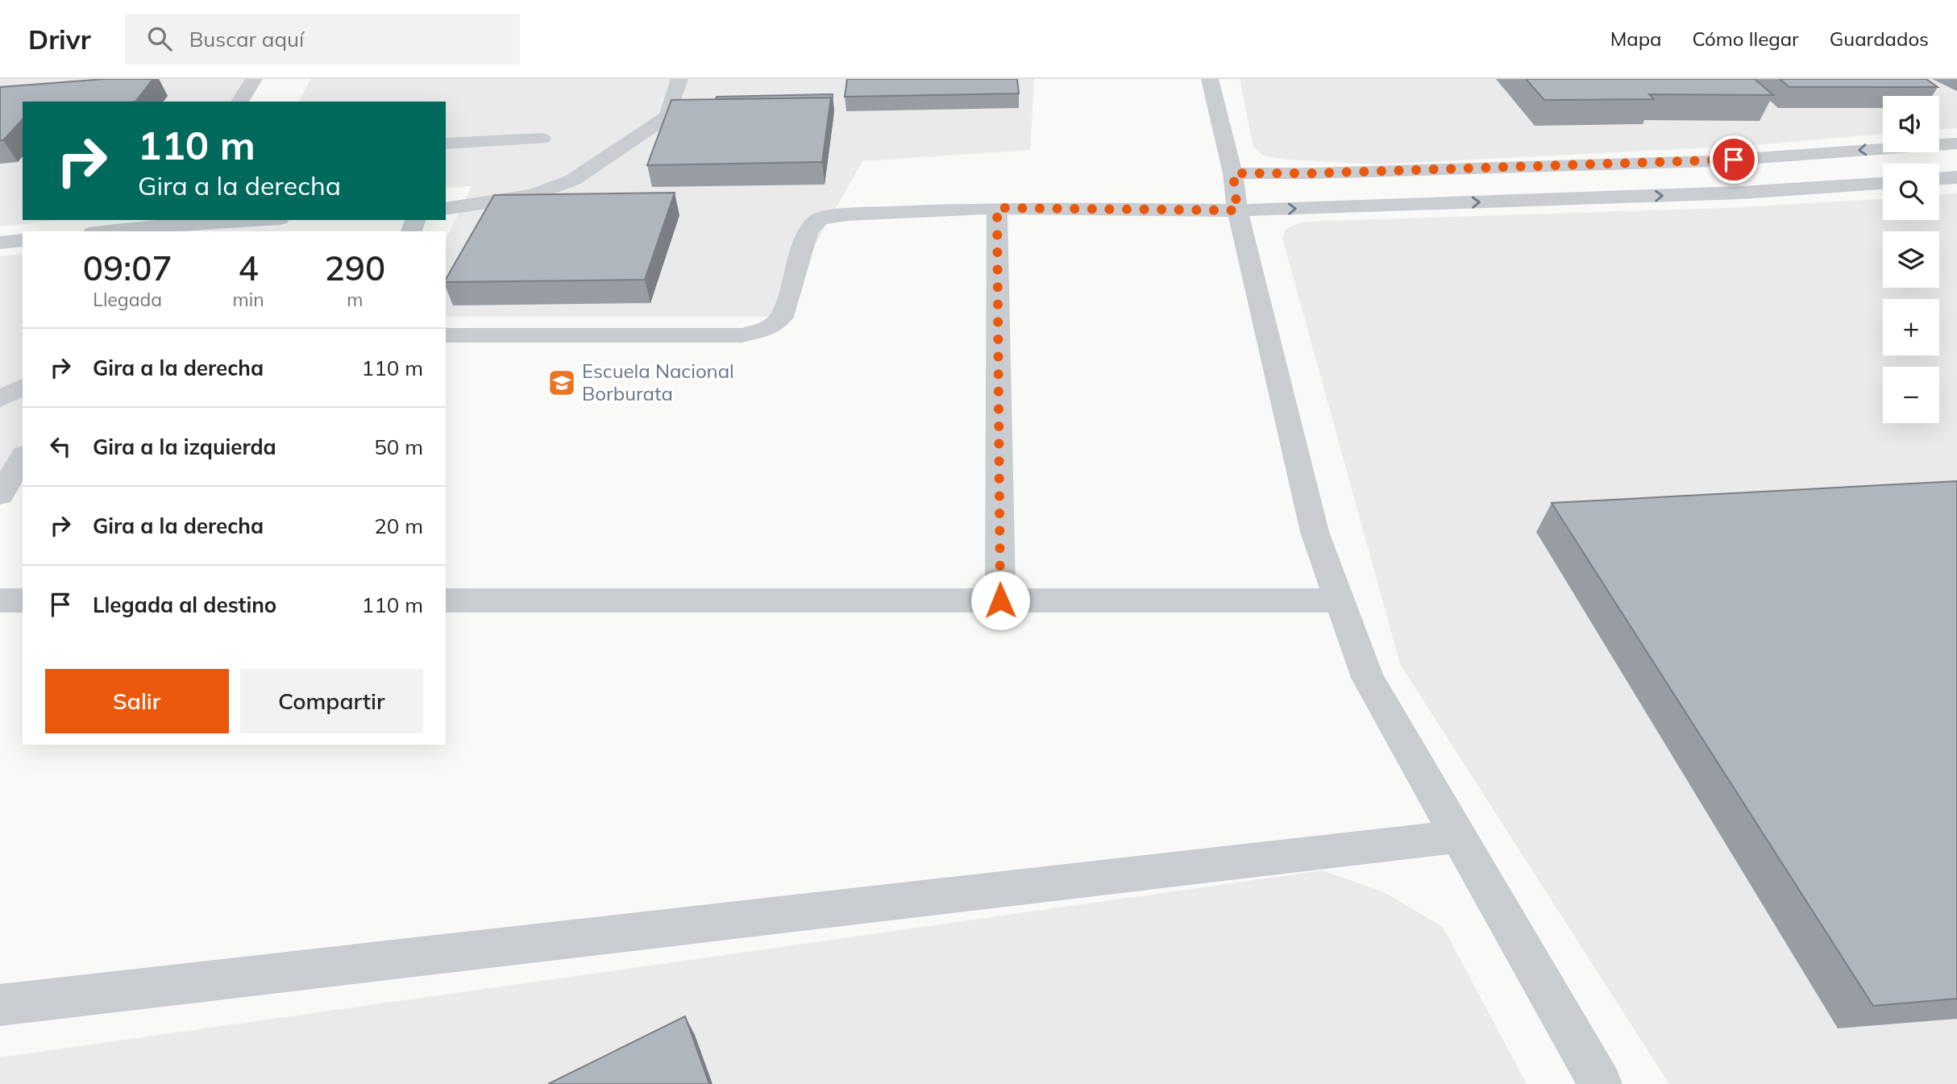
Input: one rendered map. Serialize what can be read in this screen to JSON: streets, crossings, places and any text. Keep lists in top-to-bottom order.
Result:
{
  "places": {
    "school or university": ["Escuela Nacional Borburata"]
  },
  "page": {
    "header": "Drivr",
    "search": "Buscar aquí",
    "nav": ["Mapa", "Cómo llegar", "Guardados"],
    "map_buttons": ["+", "−"],
    "turn": ["110 m", "Gira a la derecha"],
    "eta": [
      "09:07",
      "Llegada",
      "4",
      "min",
      "290",
      "m"
    ],
    "list": [
      {
        "name": "Gira a la derecha",
        "value": "110 m"
      },
      {
        "name": "Gira a la izquierda",
        "value": "50 m"
      },
      {
        "name": "Gira a la derecha",
        "value": "20 m"
      },
      {
        "name": "Llegada al destino",
        "value": "110 m"
      }
    ],
    "buttons": ["Salir", "Compartir"]
  }
}
